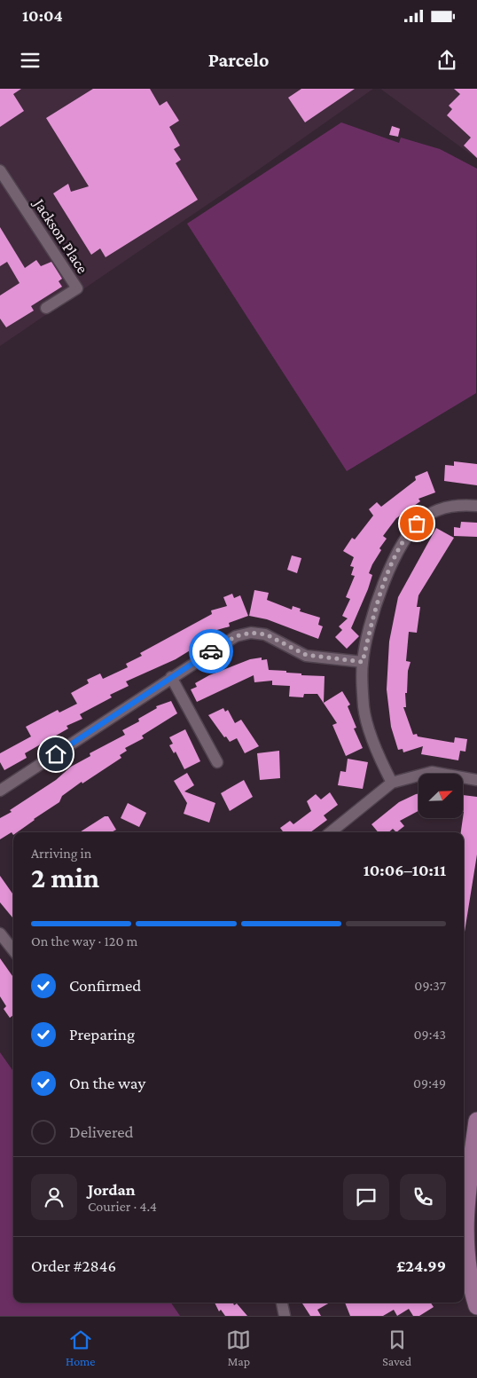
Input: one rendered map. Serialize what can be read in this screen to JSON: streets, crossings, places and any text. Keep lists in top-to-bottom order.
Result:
{
  "streets": {
    "street": ["Jackson Place"]
  },
  "north": "top right",
  "page": {
    "status": "10:04",
    "header": "Parcelo",
    "heading": ["2 min", "Arriving in", "10:06–10:11"],
    "panel": [
      "Jordan",
      "Courier · 4.4",
      "Order #2846",
      "£24.99"
    ],
    "bar": "On the way · 120 m",
    "list": [
      ["Confirmed", "09:37"],
      ["Preparing", "09:43"],
      ["On the way", "09:49"],
      "Delivered"
    ],
    "tabs": ["Home", "Map", "Saved"]
  }
}
